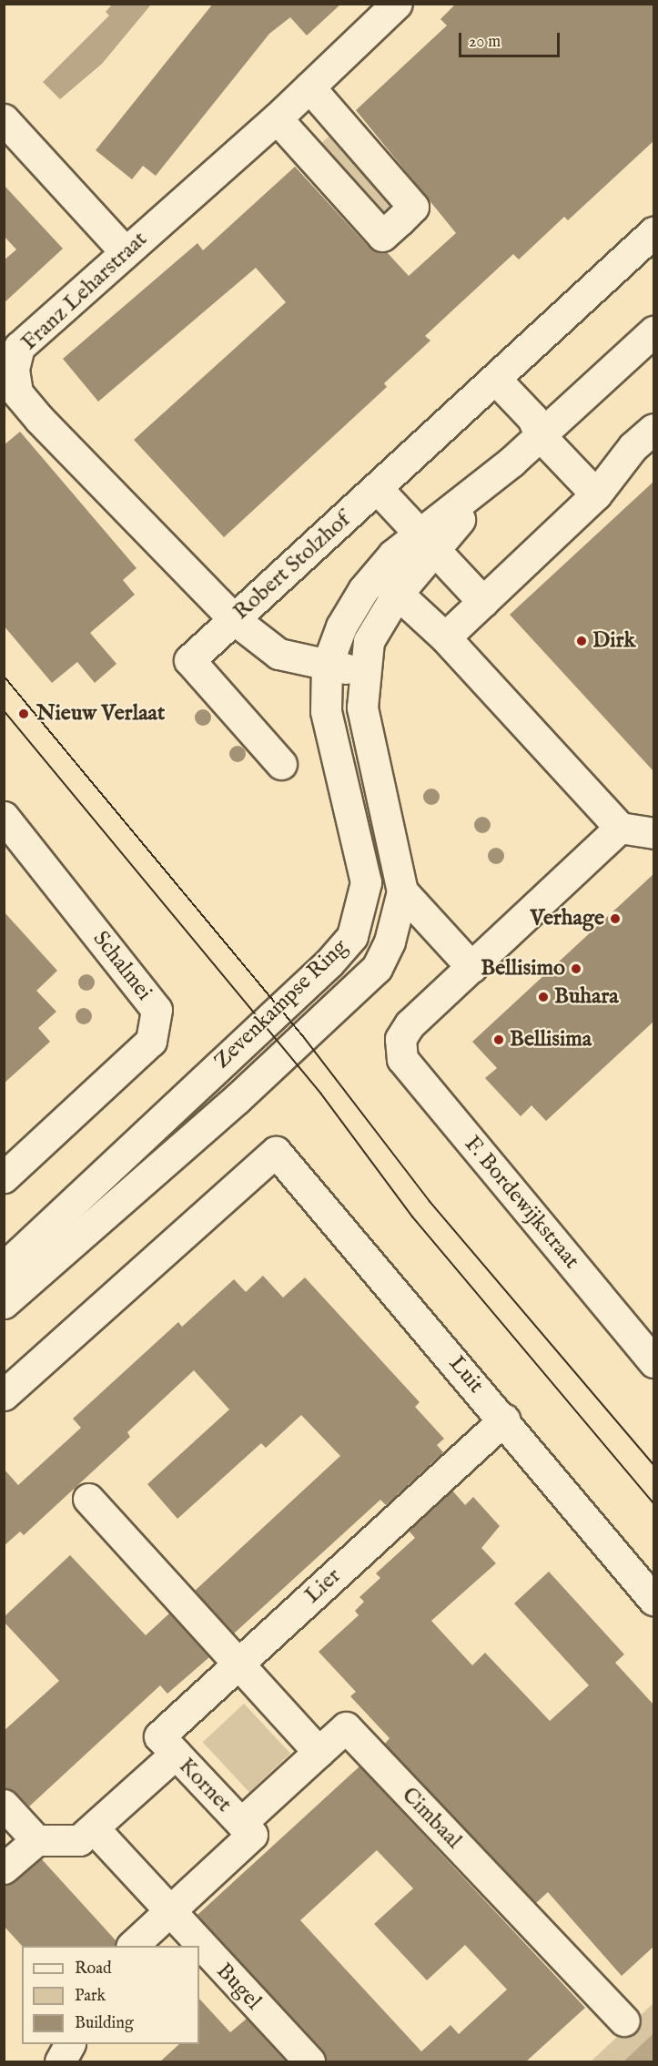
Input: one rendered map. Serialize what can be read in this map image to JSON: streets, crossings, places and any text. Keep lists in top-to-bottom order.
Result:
{
  "streets": {
    "street": [
      "Franz Leharstraat",
      "Robert Stolzhof",
      "Schalmei",
      "Zevenkampse Ring",
      "F. Bordewijkstraat",
      "Luit",
      "Lier",
      "Kornet",
      "Cimbaal",
      "Bugel"
    ]
  },
  "crossings": [
    ["Franz Leharstraat", "Robert Stolzhof"],
    ["Franz Leharstraat", "Zevenkampse Ring"],
    ["Luit", "Lier"],
    ["Lier", "Kornet"],
    ["Kornet", "Bugel"]
  ],
  "places": [
    "Dirk",
    "Nieuw Verlaat",
    "Verhage",
    "Bellisimo",
    "Buhara",
    "Bellisima"
  ],
  "legend": ["Road", "Park", "Building"],
  "scale_bar": "20 m"
}
